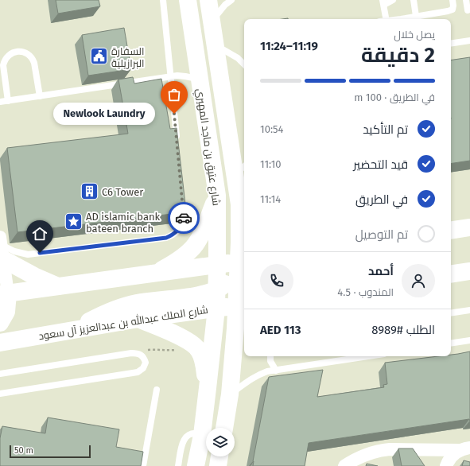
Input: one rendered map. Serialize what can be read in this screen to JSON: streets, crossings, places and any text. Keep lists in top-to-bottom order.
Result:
{
  "streets": {
    "main road": ["شارع عتيق بن ماجد المهيري", "شارع الملك عبدالله بن عبدالعزيز آل سعود"]
  },
  "crossings": [
    ["شارع عتيق بن ماجد المهيري", "شارع الملك عبدالله بن عبدالعزيز آل سعود"]
  ],
  "places": {
    "public building": ["السفارة البرازيلية"],
    "other": ["Newlook Laundry"],
    "building": ["C6 Tower"],
    "place": ["AD islamic bank bateen branch"]
  },
  "scale_bar": "50 m",
  "page": {
    "heading": ["2 دقيقة", "يصل خلال", "11:19–11:24"],
    "panel": [
      "أحمد",
      "المندوب · 4.5",
      "الطلب #8989",
      "AED 113"
    ],
    "bar": "في الطريق · 100 m",
    "bubble": "Newlook Laundry",
    "list": [
      ["تم التأكيد", "10:54"],
      ["قيد التحضير", "11:10"],
      ["في الطريق", "11:14"],
      "تم التوصيل"
    ],
    "scale": "50 m"
  }
}
